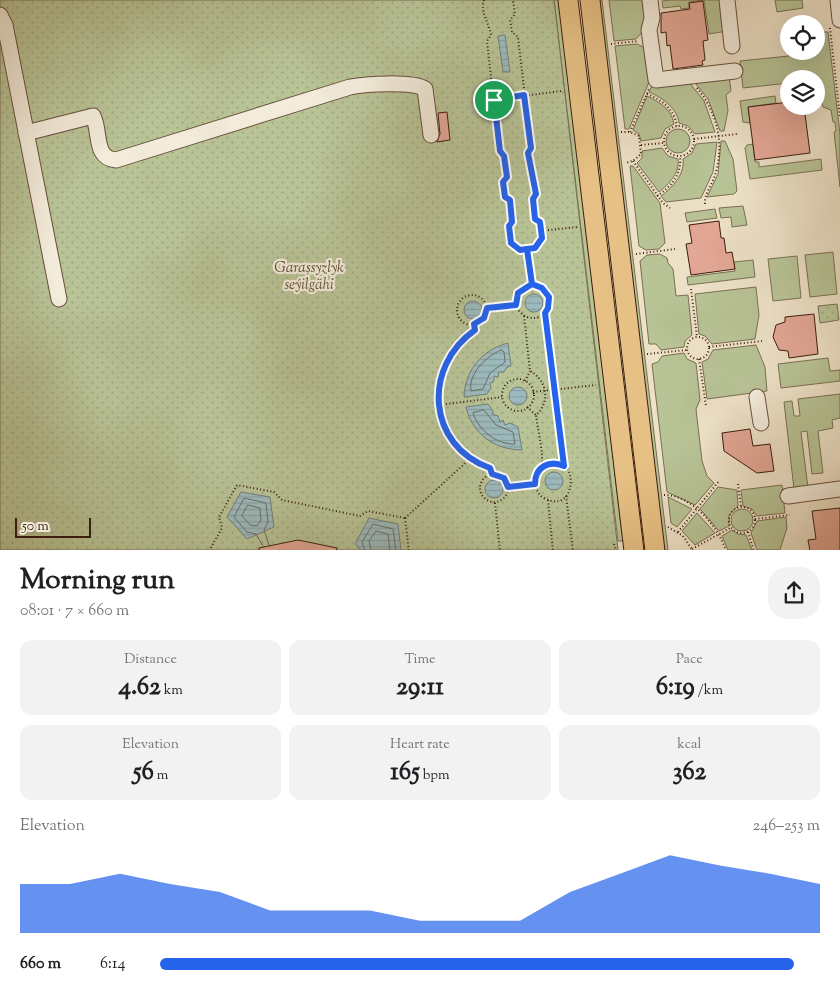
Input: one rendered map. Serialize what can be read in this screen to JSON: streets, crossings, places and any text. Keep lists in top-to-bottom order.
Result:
{
  "parks": ["Garaşsyzlyk seýilgähi"],
  "scale_bar": "50 m",
  "page": {
    "scale": "50 m",
    "heading": ["Morning run", "08:01 · 7 × 660 m"],
    "stats": [
      ["Distance", "4.62 km"],
      ["Time", "29:11"],
      ["Pace", "6:19 /km"],
      ["Elevation", "56 m"],
      ["Heart rate", "165 bpm"],
      ["kcal", "362"]
    ],
    "chart": ["Elevation", "246–253 m"],
    "list": [
      {
        "name": "660 m",
        "note": "6:14"
      }
    ]
  }
}
